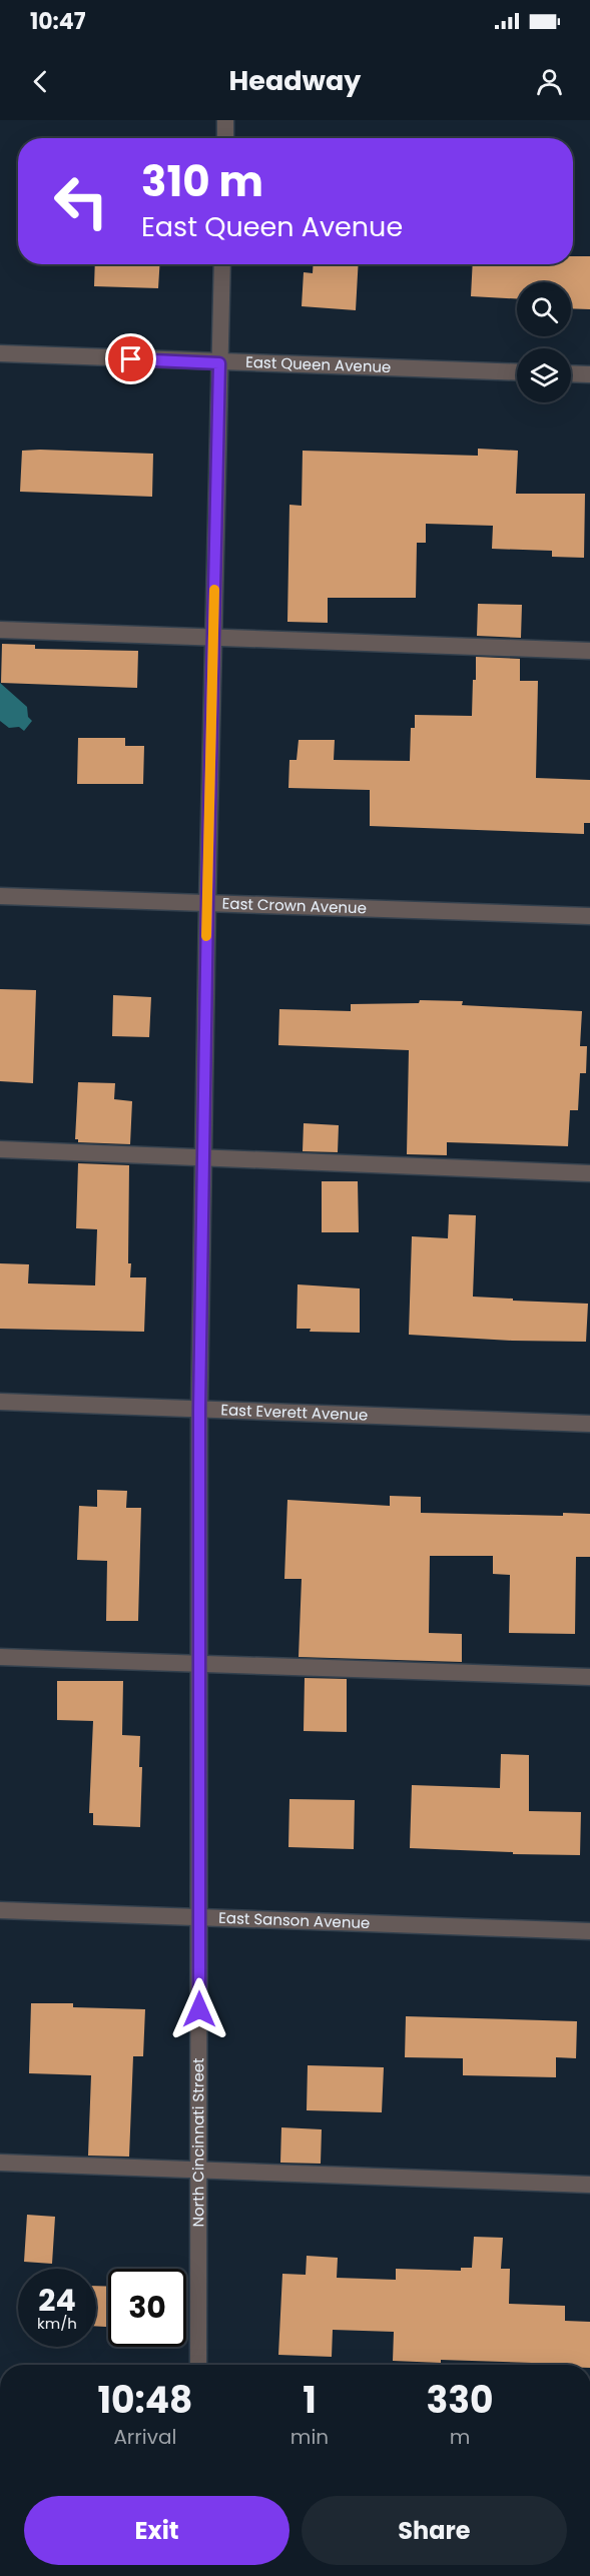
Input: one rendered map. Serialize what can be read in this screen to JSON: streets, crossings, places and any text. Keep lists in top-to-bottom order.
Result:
{
  "streets": {
    "street": [
      "East Queen Avenue",
      "East Crown Avenue",
      "East Everett Avenue",
      "East Sanson Avenue",
      "North Cincinnati Street"
    ]
  },
  "crossings": [
    ["East Queen Avenue", "North Cincinnati Street"],
    ["East Crown Avenue", "North Cincinnati Street"],
    ["East Everett Avenue", "North Cincinnati Street"],
    ["East Sanson Avenue", "North Cincinnati Street"]
  ],
  "page": {
    "status": "10:47",
    "header": "Headway",
    "turn": ["310 m", "East Queen Avenue"],
    "speed": "24 km/h",
    "limit": "30",
    "eta": [
      "10:48",
      "Arrival",
      "1",
      "min",
      "330",
      "m"
    ],
    "buttons": ["Exit", "Share"]
  }
}
